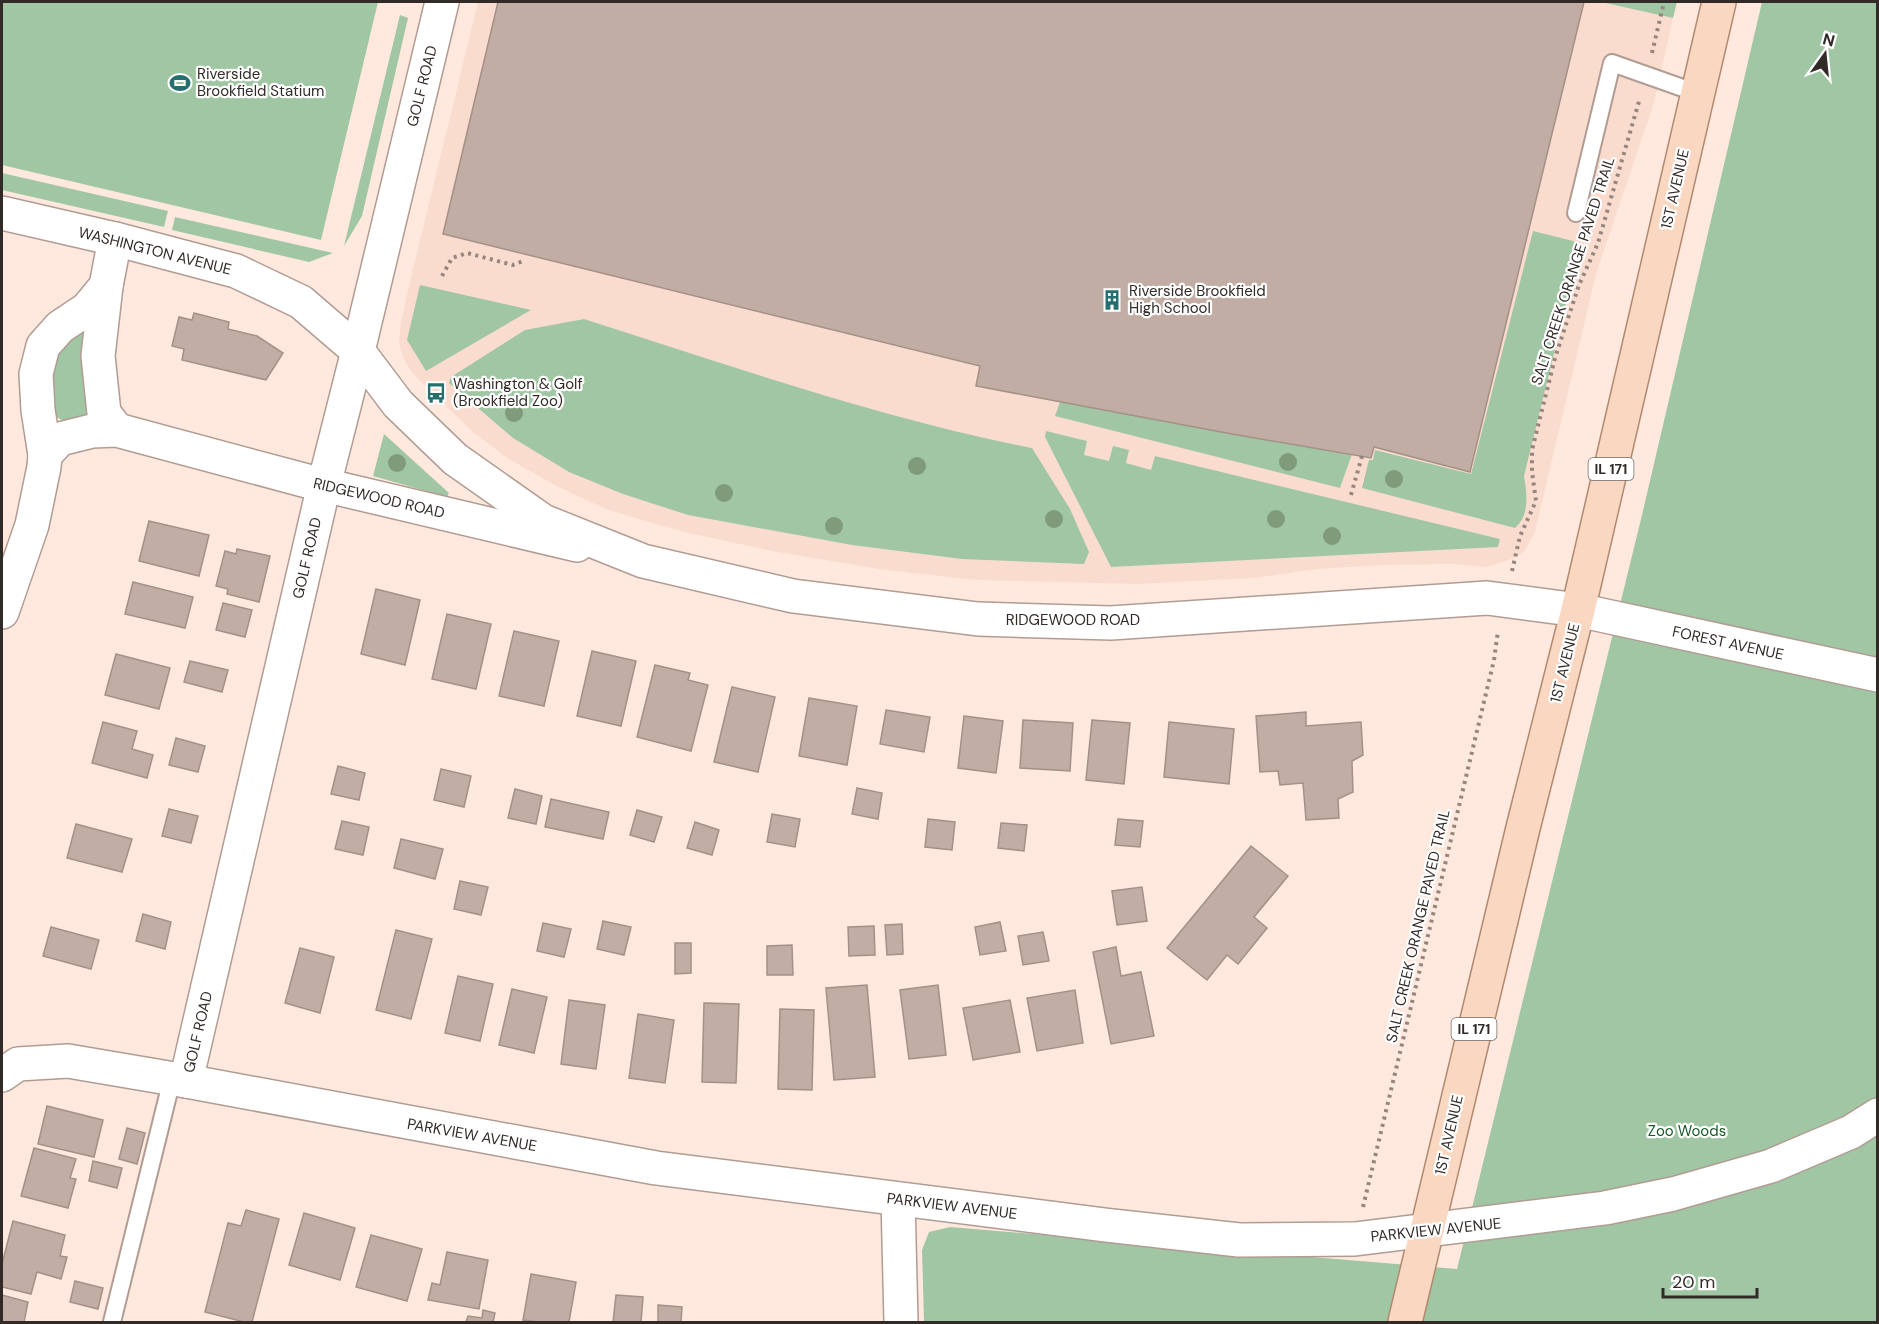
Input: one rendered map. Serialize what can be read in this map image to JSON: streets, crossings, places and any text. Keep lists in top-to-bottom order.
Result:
{
  "streets": {
    "main road": ["1ST AVENUE", "IL 171"],
    "street": [
      "GOLF ROAD",
      "WASHINGTON AVENUE",
      "RIDGEWOOD ROAD",
      "FOREST AVENUE",
      "PARKVIEW AVENUE"
    ],
    "path": ["SALT CREEK ORANGE PAVED TRAIL"]
  },
  "crossings": [
    ["GOLF ROAD", "WASHINGTON AVENUE"],
    ["GOLF ROAD", "RIDGEWOOD ROAD"],
    ["GOLF ROAD", "PARKVIEW AVENUE"],
    ["1ST AVENUE", "RIDGEWOOD ROAD"],
    ["1ST AVENUE", "FOREST AVENUE"],
    ["1ST AVENUE", "PARKVIEW AVENUE"],
    ["WASHINGTON AVENUE", "RIDGEWOOD ROAD"],
    ["RIDGEWOOD ROAD", "FOREST AVENUE"]
  ],
  "parks": ["Zoo Woods"],
  "places": {
    "sports": ["Riverside Brookfield Statium"],
    "building": ["Riverside Brookfield High School"],
    "bus stop": ["Washington & Golf (Brookfield Zoo)"]
  },
  "scale_bar": "20 m",
  "north": "top"
}
